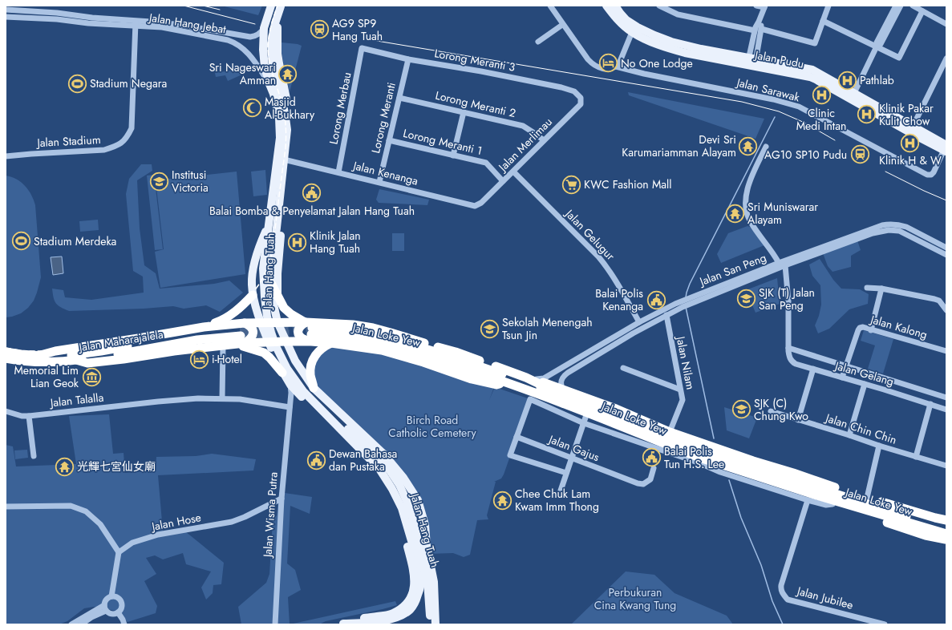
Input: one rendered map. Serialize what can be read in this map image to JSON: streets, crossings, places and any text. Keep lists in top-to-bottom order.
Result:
{
  "streets": {
    "highway": ["Jalan Loke Yew", "Jalan Maharajalela"],
    "main road": ["Jalan Pudu", "Jalan Hang Tuah"],
    "street": [
      "Jalan Hang Jebat",
      "Lorong Meranti 3",
      "Jalan Sarawak",
      "Lorong Meranti 2",
      "Lorong Merbau",
      "Lorong Meranti",
      "Jalan Stadium",
      "Lorong Meranti 1",
      "Jalan Merlimau",
      "Jalan Kenanga",
      "Jalan Gelugur",
      "Jalan San Peng",
      "Jalan Kalong",
      "Jalan Nilam",
      "Jalan Gelang",
      "Jalan Talalla",
      "Jalan Chin Chin",
      "Jalan Gajus",
      "Jalan Wisma Putra",
      "Jalan Hose",
      "Jalan Jubilee"
    ]
  },
  "crossings": [
    ["Jalan Hang Jebat", "Jalan Stadium"],
    ["Jalan Hang Jebat", "Jalan Hang Tuah"],
    ["Jalan Pudu", "Jalan Sarawak"],
    ["Lorong Meranti 3", "Lorong Merbau"],
    ["Lorong Meranti 3", "Lorong Meranti"],
    ["Lorong Meranti 3", "Jalan Merlimau"],
    ["Lorong Meranti 2", "Lorong Meranti"],
    ["Lorong Meranti 2", "Jalan Merlimau"],
    ["Lorong Merbau", "Jalan Kenanga"],
    ["Lorong Meranti", "Lorong Meranti 1"],
    ["Lorong Meranti", "Jalan Kenanga"],
    ["Lorong Meranti 1", "Jalan Merlimau"],
    ["Jalan Merlimau", "Jalan Kenanga"],
    ["Jalan Merlimau", "Jalan Gelugur"],
    ["Jalan Kenanga", "Jalan Hang Tuah"],
    ["Jalan Gelugur", "Jalan San Peng"],
    ["Jalan San Peng", "Jalan Nilam"],
    ["Jalan Hang Tuah", "Jalan Wisma Putra"],
    ["Jalan Kalong", "Jalan Gelang"],
    ["Jalan Loke Yew", "Jalan Jubilee"],
    ["Jalan Talalla", "Jalan Wisma Putra"],
    ["Jalan Wisma Putra", "Jalan Hose"]
  ],
  "parks": ["Birch Road Catholic Cemetery", "Perbukuran Cina Kwang Tung"],
  "places": {
    "station": ["AG9 SP9 Hang Tuah", "AG10 SP10 Pudu"],
    "hotel": ["No One Lodge", "i-Hotel"],
    "temple": [
      "Sri Nageswari Amman",
      "Devi Sri Karumariamman Alayam",
      "Sri Muniswarar Alayam",
      "光輝七宮仙女廟",
      "Chee Chuk Lam Kwam Imm Thong"
    ],
    "hospital": [
      "Pathlab",
      "Clinic Medi Intan",
      "Klinik Pakar Kulit Chow",
      "Klinik H & W",
      "Klinik Jalan Hang Tuah"
    ],
    "sports": ["Stadium Negara", "Stadium Merdeka"],
    "mosque": ["Masjid Al-Bukhary"],
    "school or university": [
      "Institusi Victoria",
      "SJK (T) Jalan San Peng",
      "Sekolah Menengah Tsun Jin",
      "SJK (C) Chung Kwo"
    ],
    "supermarket": ["KWC Fashion Mall"],
    "public building": [
      "Balai Bomba & Penyelamat Jalan Hang Tuah",
      "Balai Polis Kenanga",
      "Balai Polis Tun H.S. Lee",
      "Dewan Bahasa dan Pustaka"
    ],
    "museum": ["Memorial Lim Lian Geok"]
  }
}
